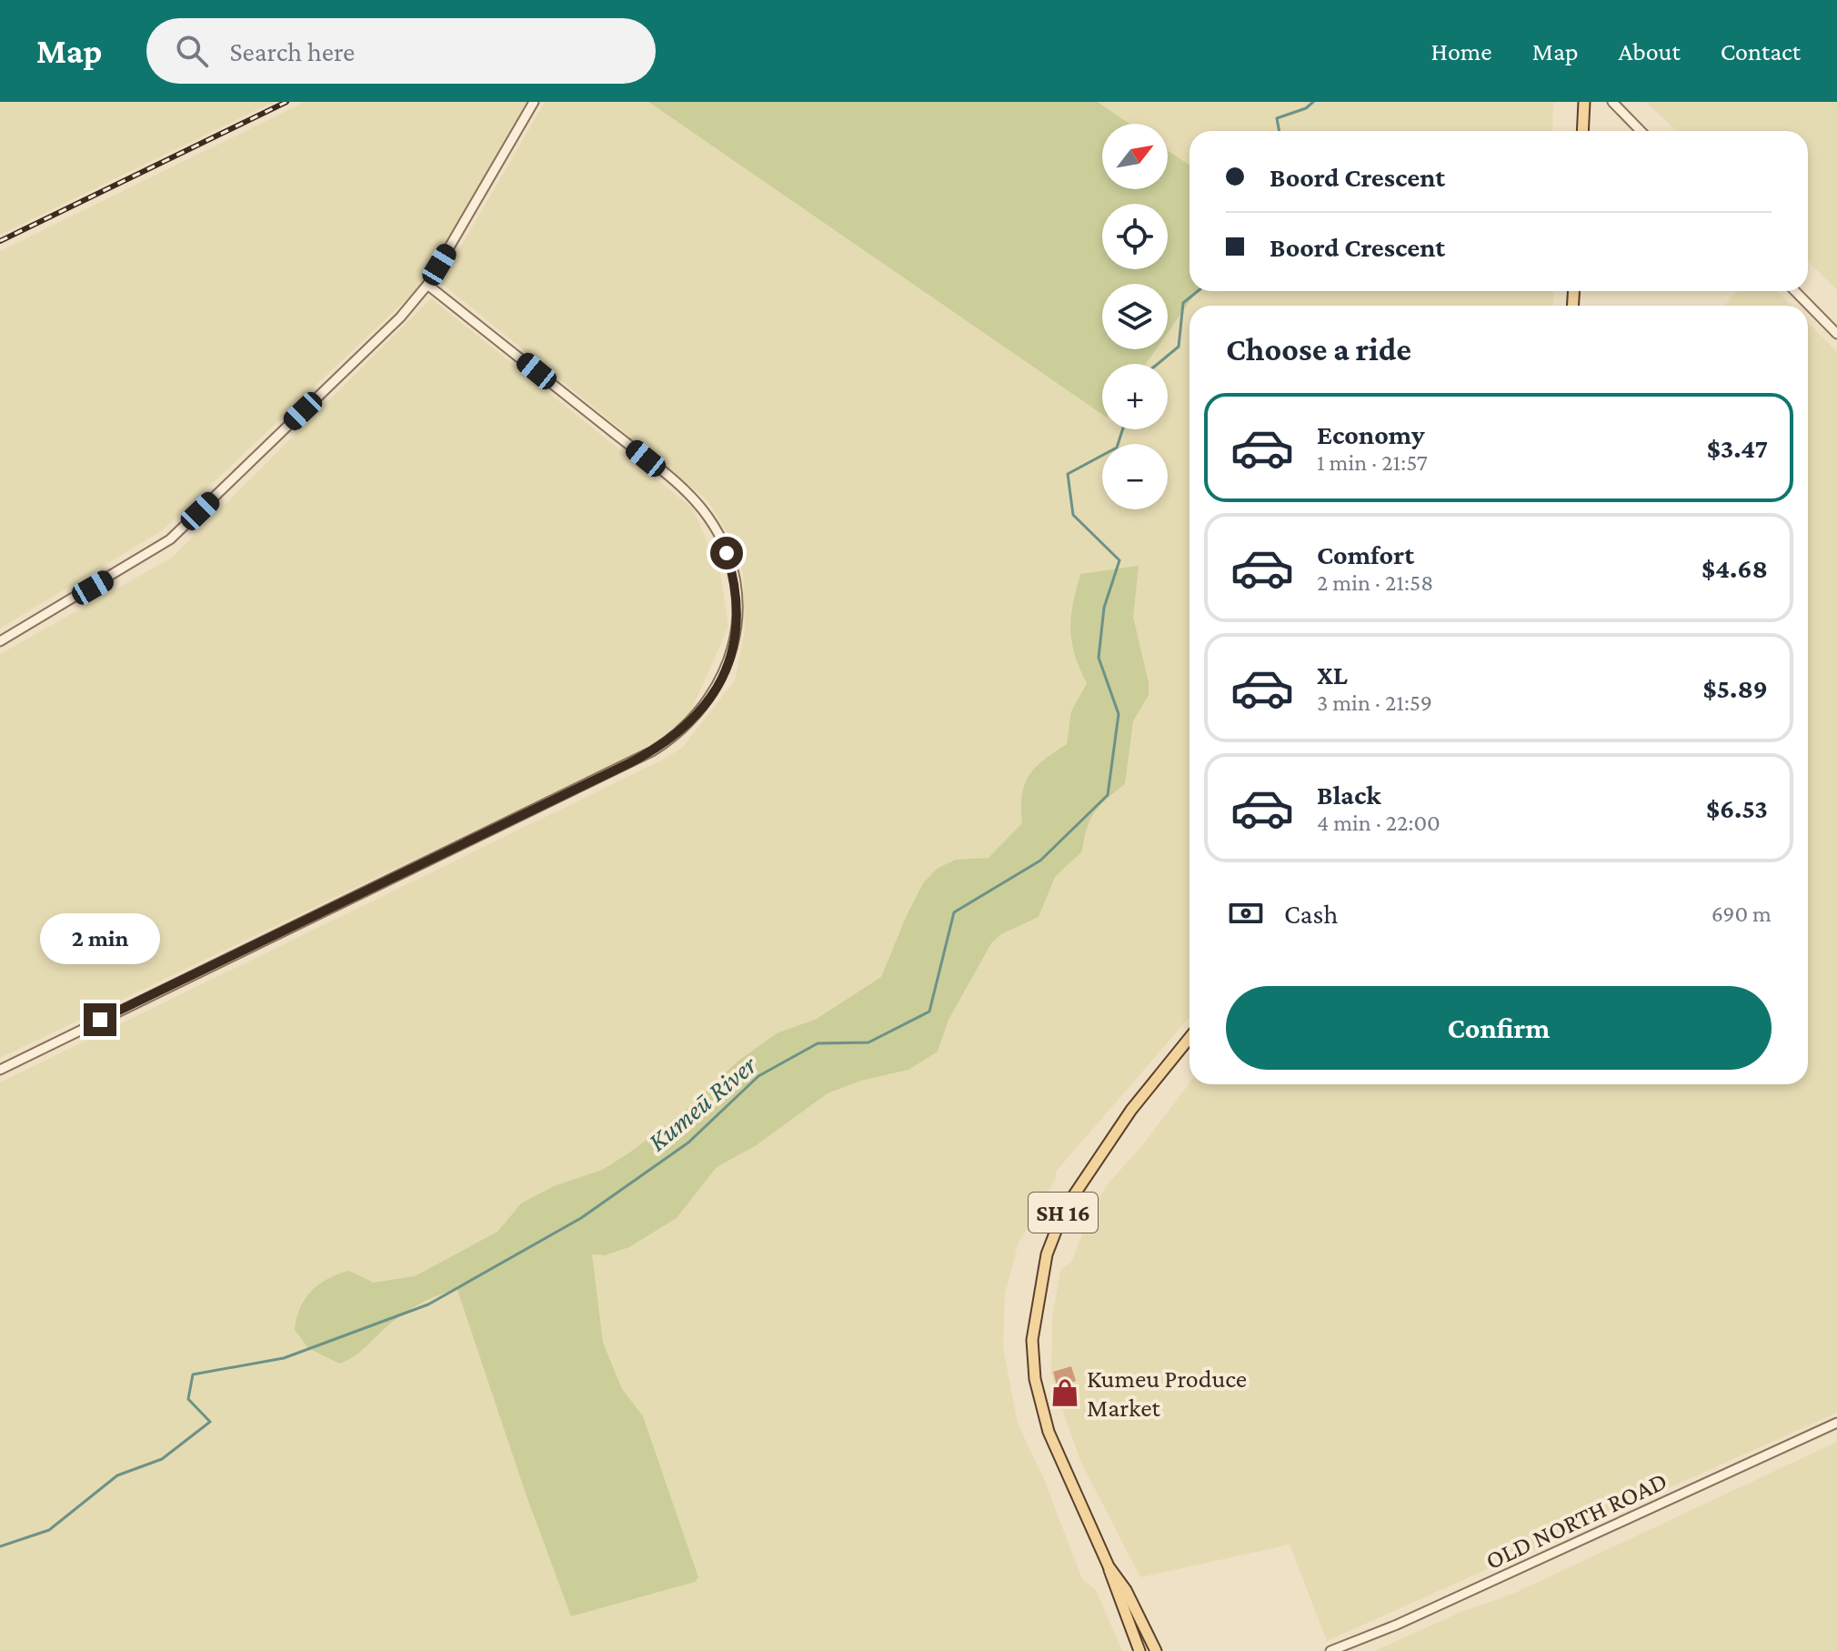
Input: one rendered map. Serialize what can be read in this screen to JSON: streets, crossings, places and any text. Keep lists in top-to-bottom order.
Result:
{
  "streets": {
    "main road": ["SH 16"],
    "street": ["OLD NORTH ROAD"]
  },
  "water": ["Kumeū River"],
  "places": {
    "shop": ["Kumeu Produce Market"]
  },
  "north": "top right",
  "page": {
    "header": "Map",
    "search": "Search here",
    "nav": [
      "Home",
      "Map",
      "About",
      "Contact"
    ],
    "map_buttons": ["+", "−"],
    "banner": ["Boord Crescent", "Boord Crescent"],
    "heading": "Choose a ride",
    "list": [
      {
        "name": "Economy",
        "note": "1 min · 21:57",
        "value": "$3.47"
      },
      {
        "name": "Comfort",
        "note": "2 min · 21:58",
        "value": "$4.68"
      },
      {
        "name": "XL",
        "note": "3 min · 21:59",
        "value": "$5.89"
      },
      {
        "name": "Black",
        "note": "4 min · 22:00",
        "value": "$6.53"
      }
    ],
    "pay": ["Cash", "690 m"],
    "bubble": "2 min",
    "buttons": "Confirm"
  }
}
